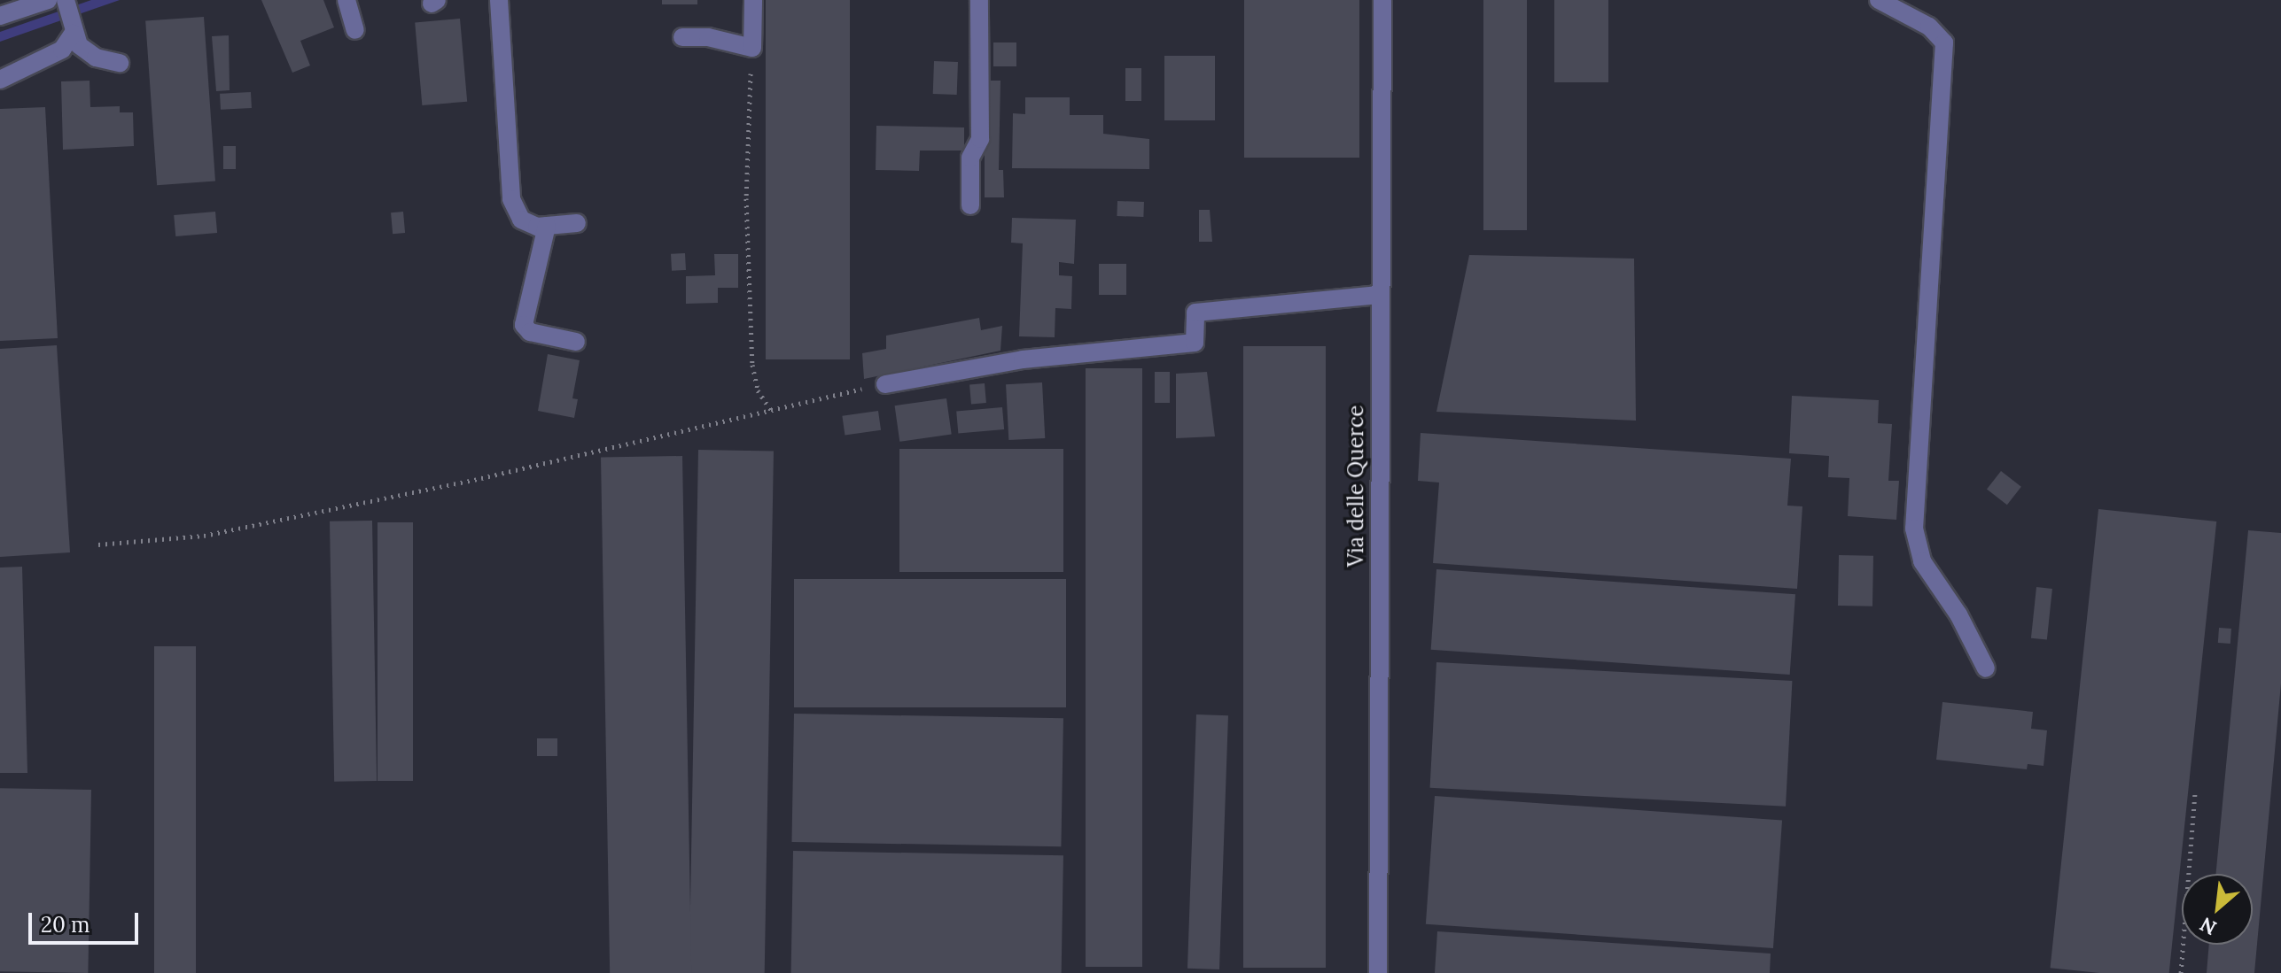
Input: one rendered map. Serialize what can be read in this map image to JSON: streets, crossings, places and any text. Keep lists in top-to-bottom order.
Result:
{
  "streets": {
    "street": ["Via delle Querce"]
  },
  "scale_bar": "20 m",
  "north": "bottom left"
}
